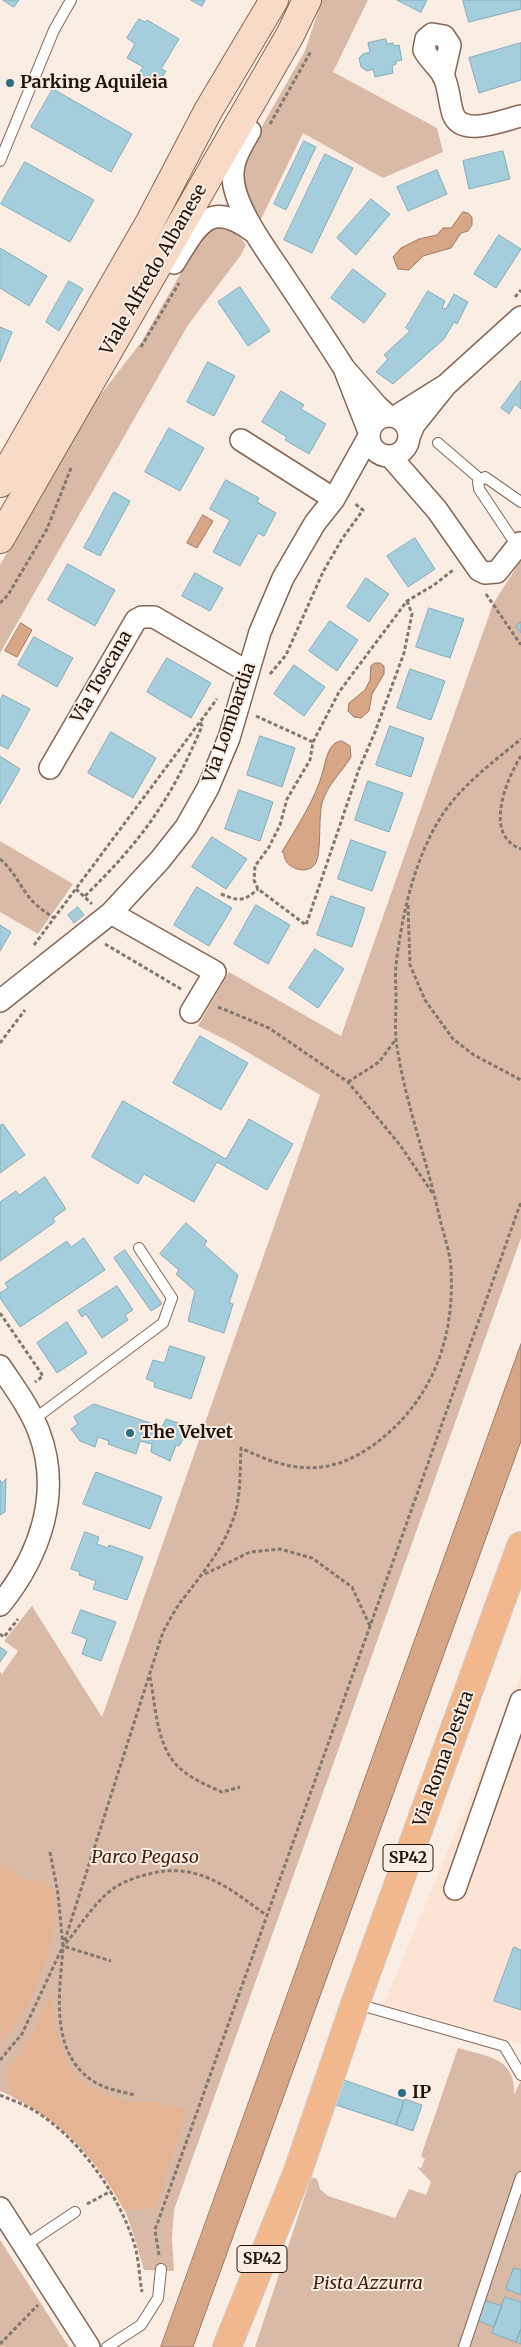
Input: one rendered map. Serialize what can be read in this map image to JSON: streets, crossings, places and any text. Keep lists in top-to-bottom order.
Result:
{
  "streets": {
    "main road": ["Via Roma Destra", "SP42"],
    "street": ["Viale Alfredo Albanese", "Via Toscana", "Via Lombardia"]
  },
  "crossings": [
    ["Via Toscana", "Via Lombardia"]
  ],
  "parks": ["Parco Pegaso", "Pista Azzurra"],
  "places": ["Parking Aquileia", "The Velvet", "IP"]
}
